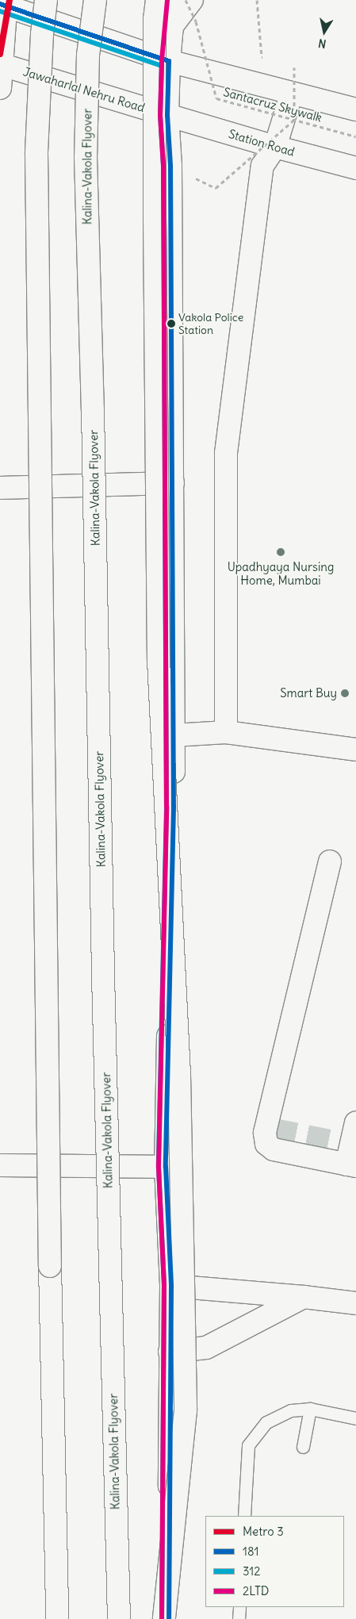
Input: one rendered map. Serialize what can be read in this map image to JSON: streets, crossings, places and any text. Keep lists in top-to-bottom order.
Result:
{
  "streets": {
    "main road": ["Jawaharlal Nehru Road", "Station Road", "Kalina-Vakola Flyover"],
    "path": ["Santacruz Skywalk"]
  },
  "crossings": [
    ["Jawaharlal Nehru Road", "Station Road"]
  ],
  "places": ["Vakola Police Station", "Upadhyaya Nursing Home, Mumbai", "Smart Buy"],
  "lines": [
    "metro line 3",
    "transit line 2LTD",
    "transit line 181",
    "transit line 312"
  ],
  "legend": [
    "Metro 3",
    "181",
    "312",
    "2LTD"
  ],
  "north": "bottom"
}
